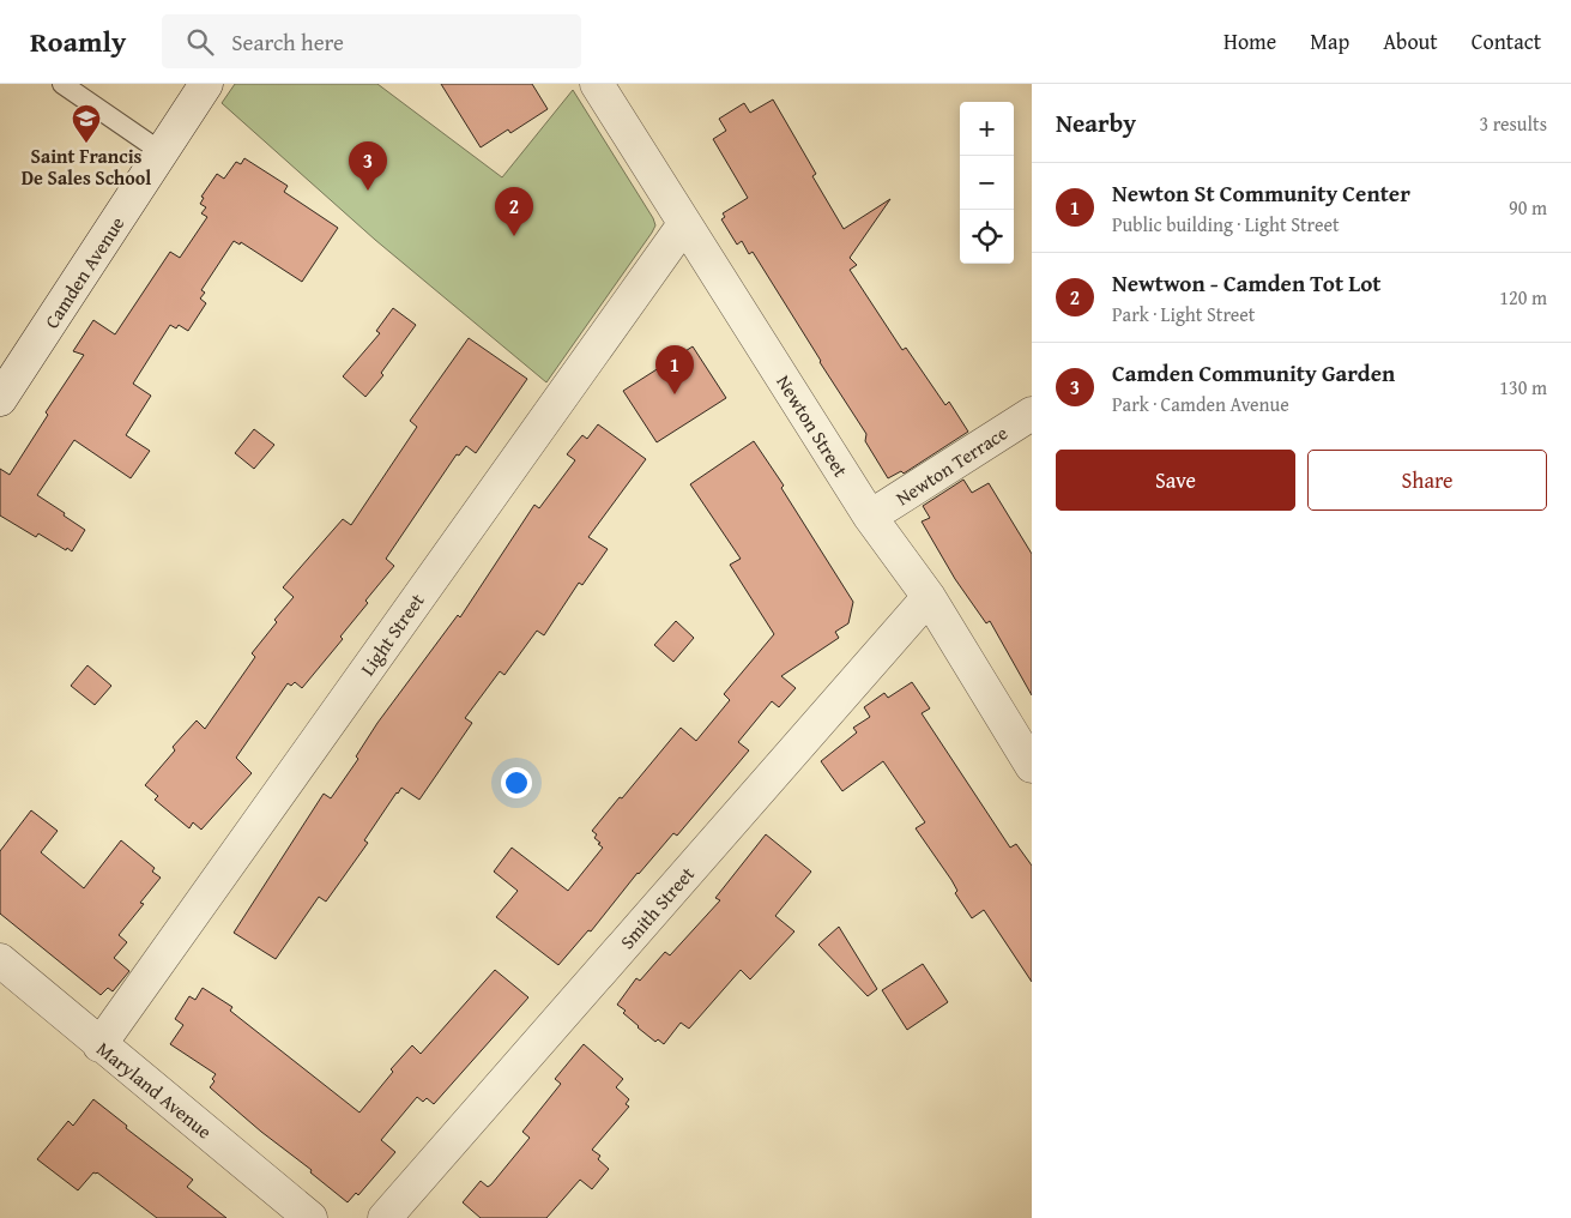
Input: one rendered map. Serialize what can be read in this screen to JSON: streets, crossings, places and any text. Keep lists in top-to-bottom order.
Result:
{
  "streets": {
    "street": [
      "Camden Avenue",
      "Newton Street",
      "Newton Terrace",
      "Light Street",
      "Smith Street",
      "Maryland Avenue"
    ]
  },
  "crossings": [
    ["Newton Street", "Newton Terrace"],
    ["Newton Street", "Light Street"],
    ["Newton Street", "Smith Street"],
    ["Light Street", "Maryland Avenue"]
  ],
  "places": {
    "school or university": ["Saint Francis De Sales School"]
  },
  "page": {
    "header": "Roamly",
    "search": "Search here",
    "nav": [
      "Home",
      "Map",
      "About",
      "Contact"
    ],
    "heading": ["Nearby", "3 results"],
    "map_buttons": ["+", "−"],
    "pins": ["3", "2", "1"],
    "list": [
      {
        "mark": "1",
        "name": "Newton St Community Center",
        "note": "Public building · Light Street",
        "value": "90 m"
      },
      {
        "mark": "2",
        "name": "Newtwon - Camden Tot Lot",
        "note": "Park · Light Street",
        "value": "120 m"
      },
      {
        "mark": "3",
        "name": "Camden Community Garden",
        "note": "Park · Camden Avenue",
        "value": "130 m"
      }
    ],
    "buttons": ["Save", "Share"]
  }
}
